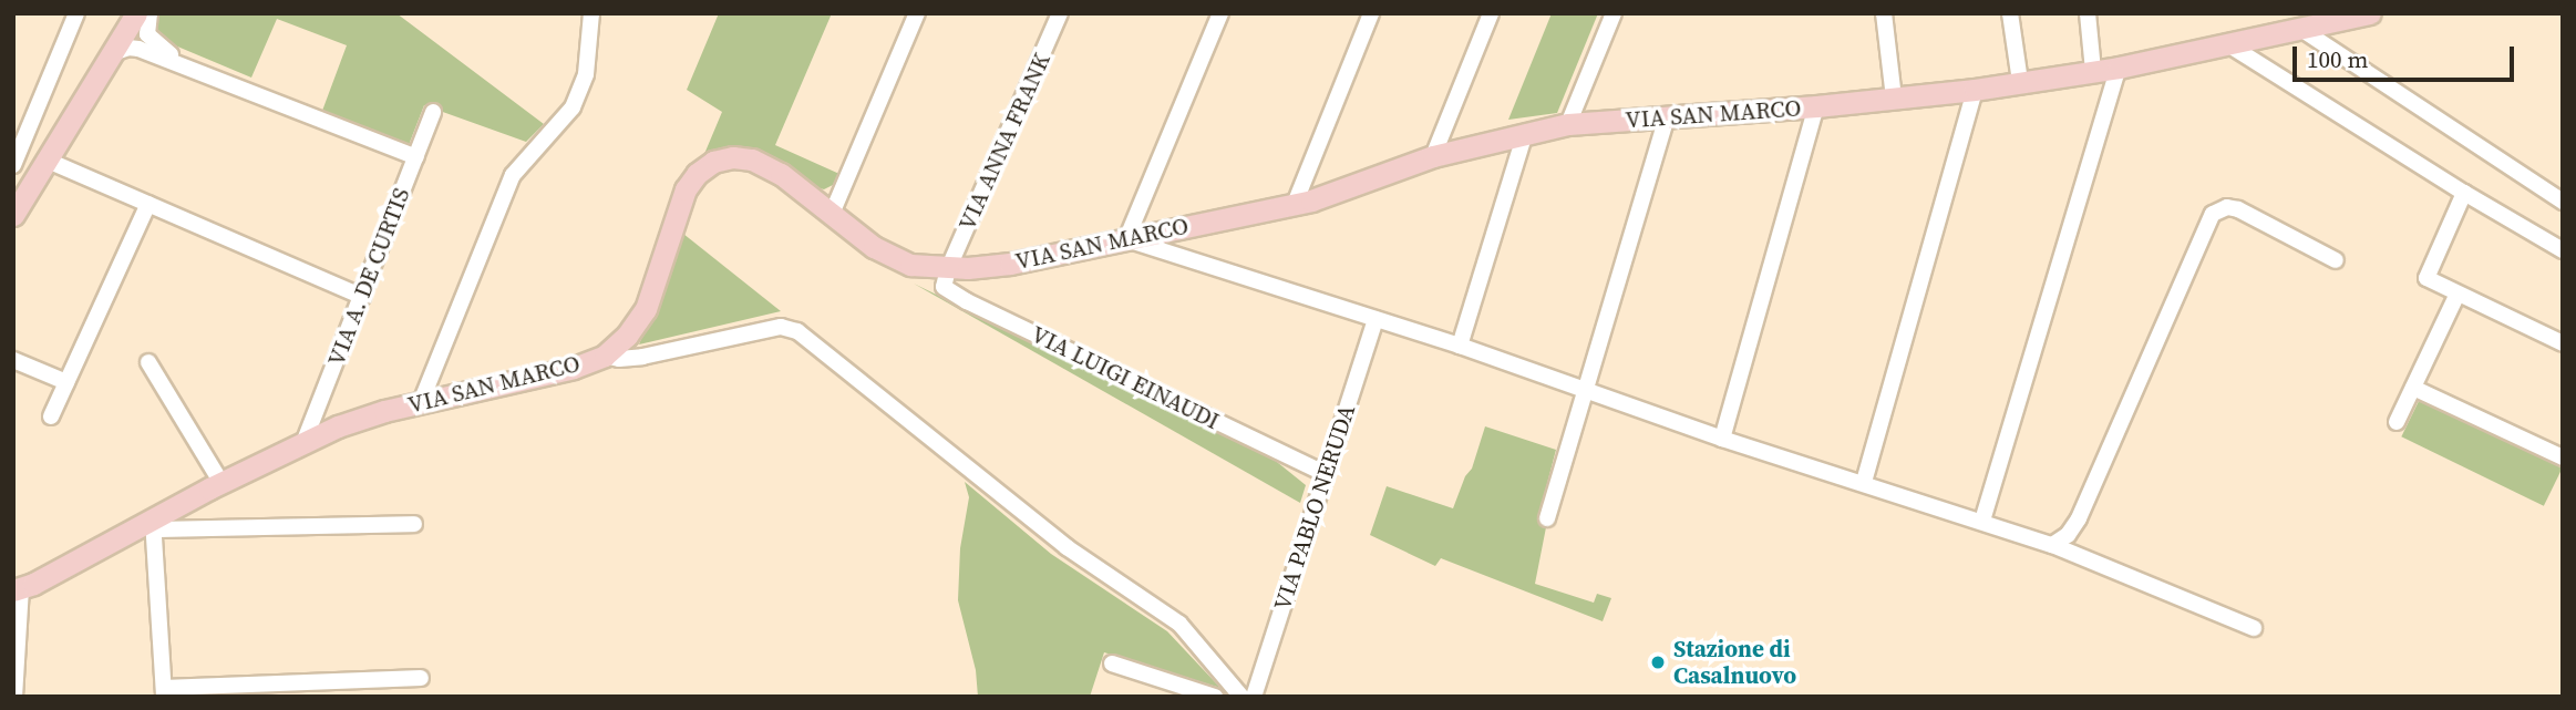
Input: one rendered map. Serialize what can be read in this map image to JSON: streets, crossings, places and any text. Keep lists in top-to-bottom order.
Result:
{
  "streets": {
    "main road": ["VIA SAN MARCO"],
    "street": [
      "VIA ANNA FRANK",
      "VIA A. DE CURTIS",
      "VIA LUIGI EINAUDI",
      "VIA PABLO NERUDA"
    ]
  },
  "crossings": [
    ["VIA SAN MARCO", "VIA ANNA FRANK"],
    ["VIA SAN MARCO", "VIA A. DE CURTIS"],
    ["VIA SAN MARCO", "VIA LUIGI EINAUDI"],
    ["VIA ANNA FRANK", "VIA LUIGI EINAUDI"],
    ["VIA LUIGI EINAUDI", "VIA PABLO NERUDA"]
  ],
  "places": ["Stazione di Casalnuovo"],
  "scale_bar": "100 m"
}
